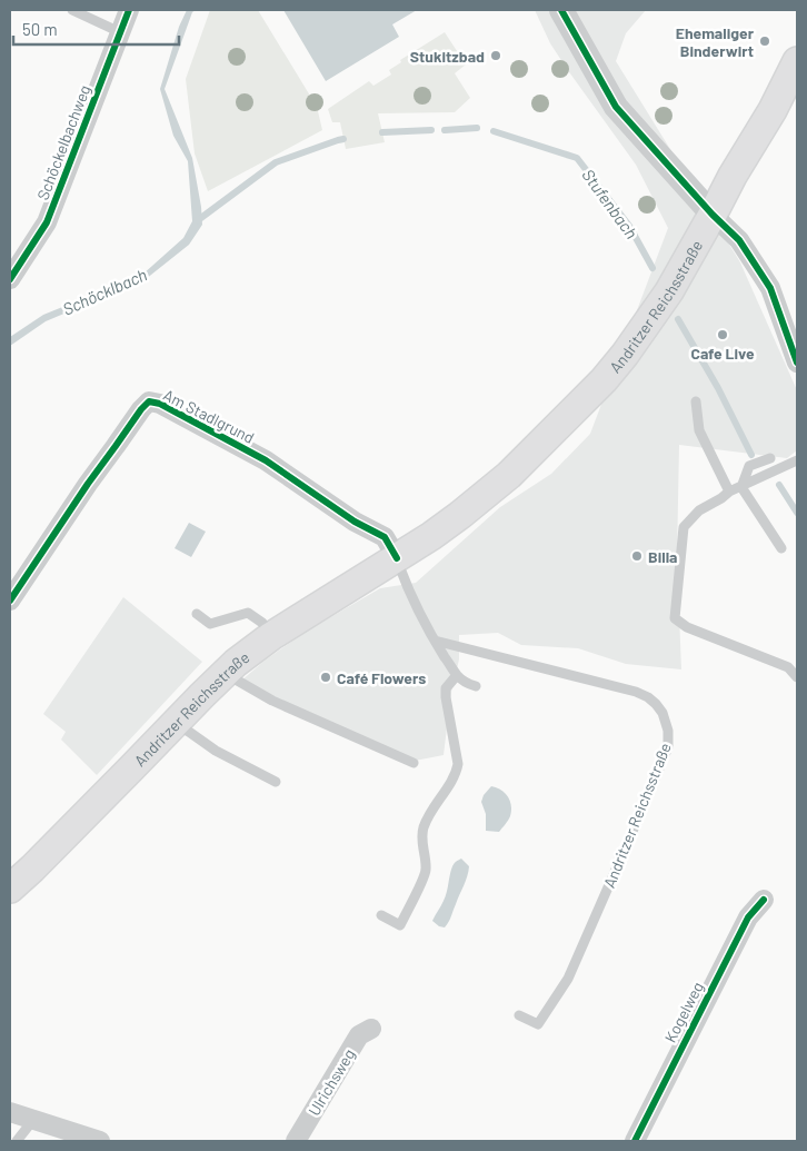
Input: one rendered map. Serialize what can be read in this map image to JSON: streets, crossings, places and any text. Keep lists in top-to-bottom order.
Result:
{
  "streets": {
    "main road": ["Andritzer Reichsstraße"],
    "street": [
      "Schöckelbachweg",
      "Am Stadlgrund",
      "Kogelweg",
      "Ulrichsweg"
    ]
  },
  "crossings": [
    ["Andritzer Reichsstraße", "Am Stadlgrund"]
  ],
  "water": ["Stufenbach", "Schöcklbach"],
  "places": [
    "Ehemaliger Binderwirt",
    "Stukitzbad",
    "Cafe Live",
    "Billa",
    "Café Flowers"
  ],
  "scale_bar": "50 m"
}
